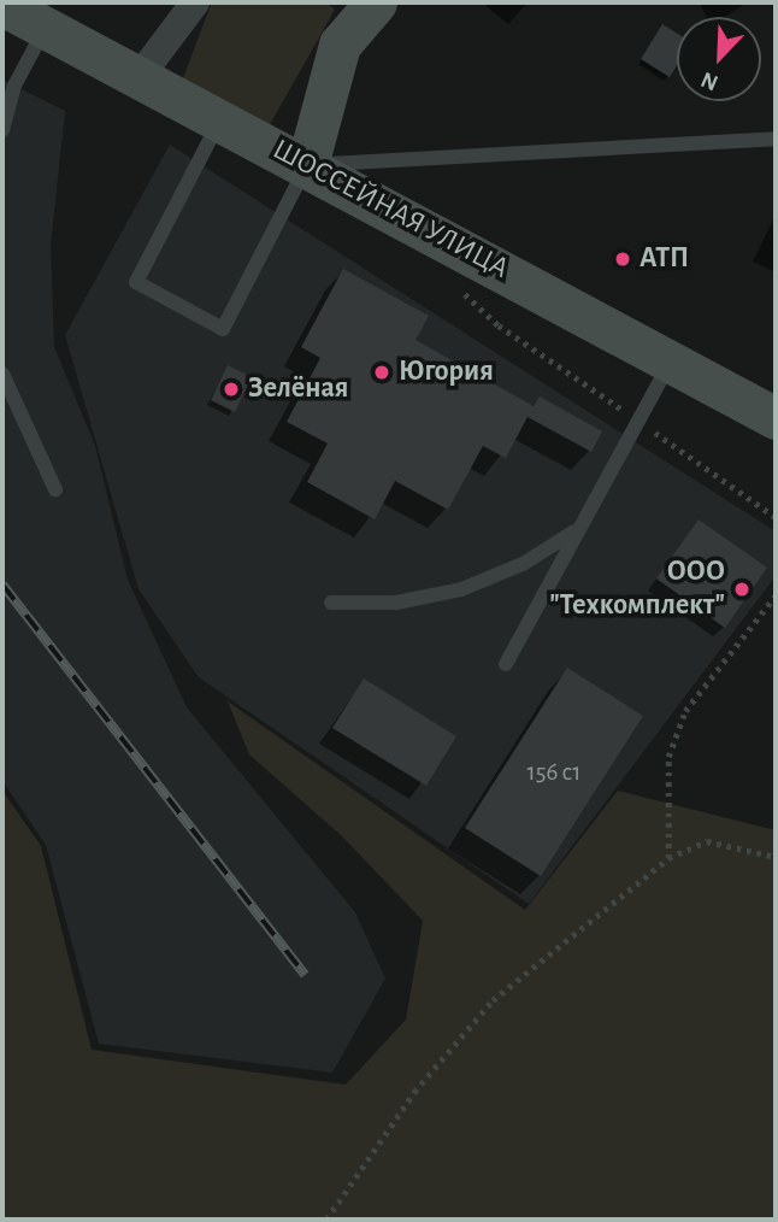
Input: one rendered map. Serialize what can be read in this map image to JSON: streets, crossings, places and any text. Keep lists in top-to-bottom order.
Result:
{
  "streets": {
    "main road": ["ШОССЕЙНАЯ УЛИЦА"]
  },
  "places": [
    "АТП",
    "Югория",
    "Зелёная",
    "ООО \"Техкомплект\""
  ],
  "house_numbers": ["156 с1"],
  "north": "bottom left"
}
